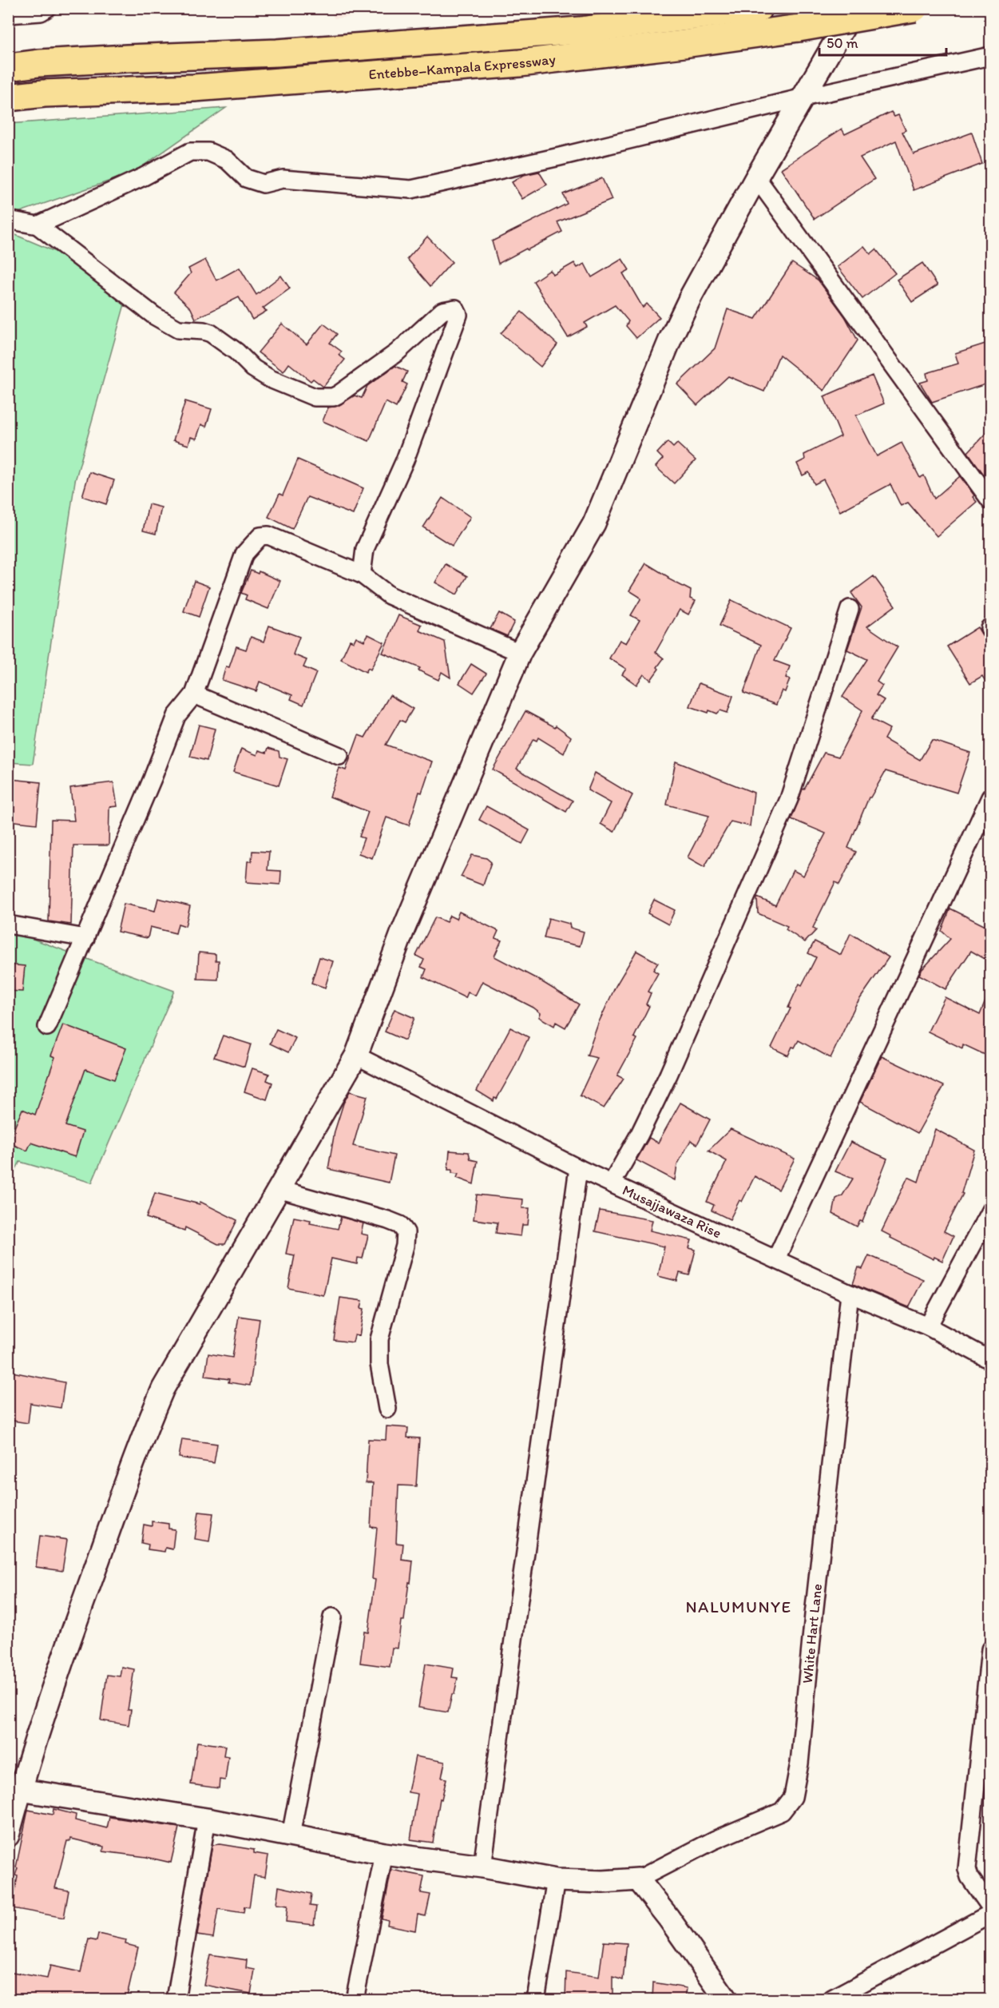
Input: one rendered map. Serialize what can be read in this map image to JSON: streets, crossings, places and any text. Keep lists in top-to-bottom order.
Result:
{
  "streets": {
    "highway": ["Entebbe–Kampala Expressway"],
    "street": ["Musajjawaza Rise", "White Hart Lane"]
  },
  "crossings": [
    ["Musajjawaza Rise", "White Hart Lane"]
  ],
  "districts": ["NALUMUNYE"],
  "scale_bar": "50 m"
}
